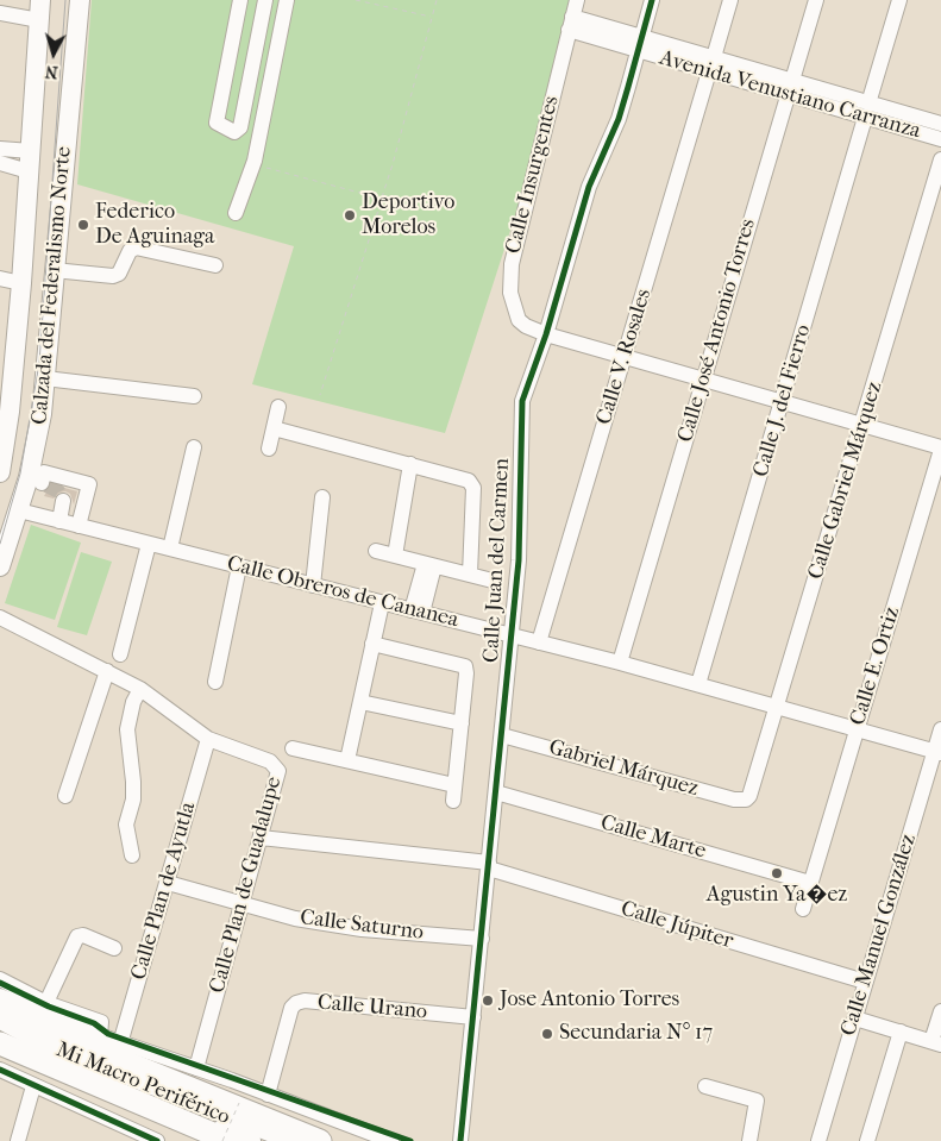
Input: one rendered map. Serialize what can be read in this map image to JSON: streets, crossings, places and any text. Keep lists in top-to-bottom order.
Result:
{
  "streets": {
    "main road": ["Calzada del Federalismo Norte"],
    "street": [
      "Avenida Venustiano Carranza",
      "Calle Insurgentes",
      "Calle José Antonio Torres",
      "Calle V. Rosales",
      "Calle J. del Fierro",
      "Calle Gabriel Márquez",
      "Calle Juan del Carmen",
      "Calle Obreros de Cananea",
      "Calle E. Ortiz",
      "Gabriel Márquez",
      "Calle Marte",
      "Calle Plan de Guadalupe",
      "Calle Plan de Ayutla",
      "Calle Saturno",
      "Calle Júpiter",
      "Calle Manuel González",
      "Calle Urano",
      "Mi Macro Periférico"
    ]
  },
  "crossings": [
    ["Avenida Venustiano Carranza", "Calle Insurgentes"],
    ["Avenida Venustiano Carranza", "Calle José Antonio Torres"],
    ["Avenida Venustiano Carranza", "Calle V. Rosales"],
    ["Avenida Venustiano Carranza", "Calle J. del Fierro"],
    ["Avenida Venustiano Carranza", "Calle Juan del Carmen"],
    ["Calle Insurgentes", "Calle José Antonio Torres"],
    ["Calle Insurgentes", "Calle V. Rosales"],
    ["Calle Insurgentes", "Calle J. del Fierro"],
    ["Calle Insurgentes", "Calle Gabriel Márquez"],
    ["Calle Insurgentes", "Calle Juan del Carmen"],
    ["Calle Insurgentes", "Calle E. Ortiz"],
    ["Calzada del Federalismo Norte", "Calle Obreros de Cananea"],
    ["Calle José Antonio Torres", "Calle Obreros de Cananea"],
    ["Calle V. Rosales", "Calle Obreros de Cananea"],
    ["Calle J. del Fierro", "Calle Obreros de Cananea"],
    ["Calle Gabriel Márquez", "Calle Obreros de Cananea"],
    ["Calle Gabriel Márquez", "Gabriel Márquez"],
    ["Calle Juan del Carmen", "Calle Obreros de Cananea"],
    ["Calle Juan del Carmen", "Gabriel Márquez"],
    ["Calle Juan del Carmen", "Calle Marte"],
    ["Calle Juan del Carmen", "Calle Saturno"],
    ["Calle Juan del Carmen", "Calle Júpiter"],
    ["Calle Juan del Carmen", "Calle Urano"],
    ["Calle Obreros de Cananea", "Calle E. Ortiz"],
    ["Calle Obreros de Cananea", "Calle Manuel González"],
    ["Calle E. Ortiz", "Calle Marte"],
    ["Calle Plan de Guadalupe", "Calle Plan de Ayutla"],
    ["Calle Plan de Guadalupe", "Calle Saturno"],
    ["Calle Plan de Guadalupe", "Calle Júpiter"],
    ["Calle Plan de Ayutla", "Calle Saturno"],
    ["Calle Júpiter", "Calle Manuel González"]
  ],
  "places": [
    "Deportivo Morelos",
    "Federico De Aguinaga",
    "Agustin Ya�ez",
    "Jose Antonio Torres",
    "Secundaria N° 17"
  ],
  "north": "bottom"
}
